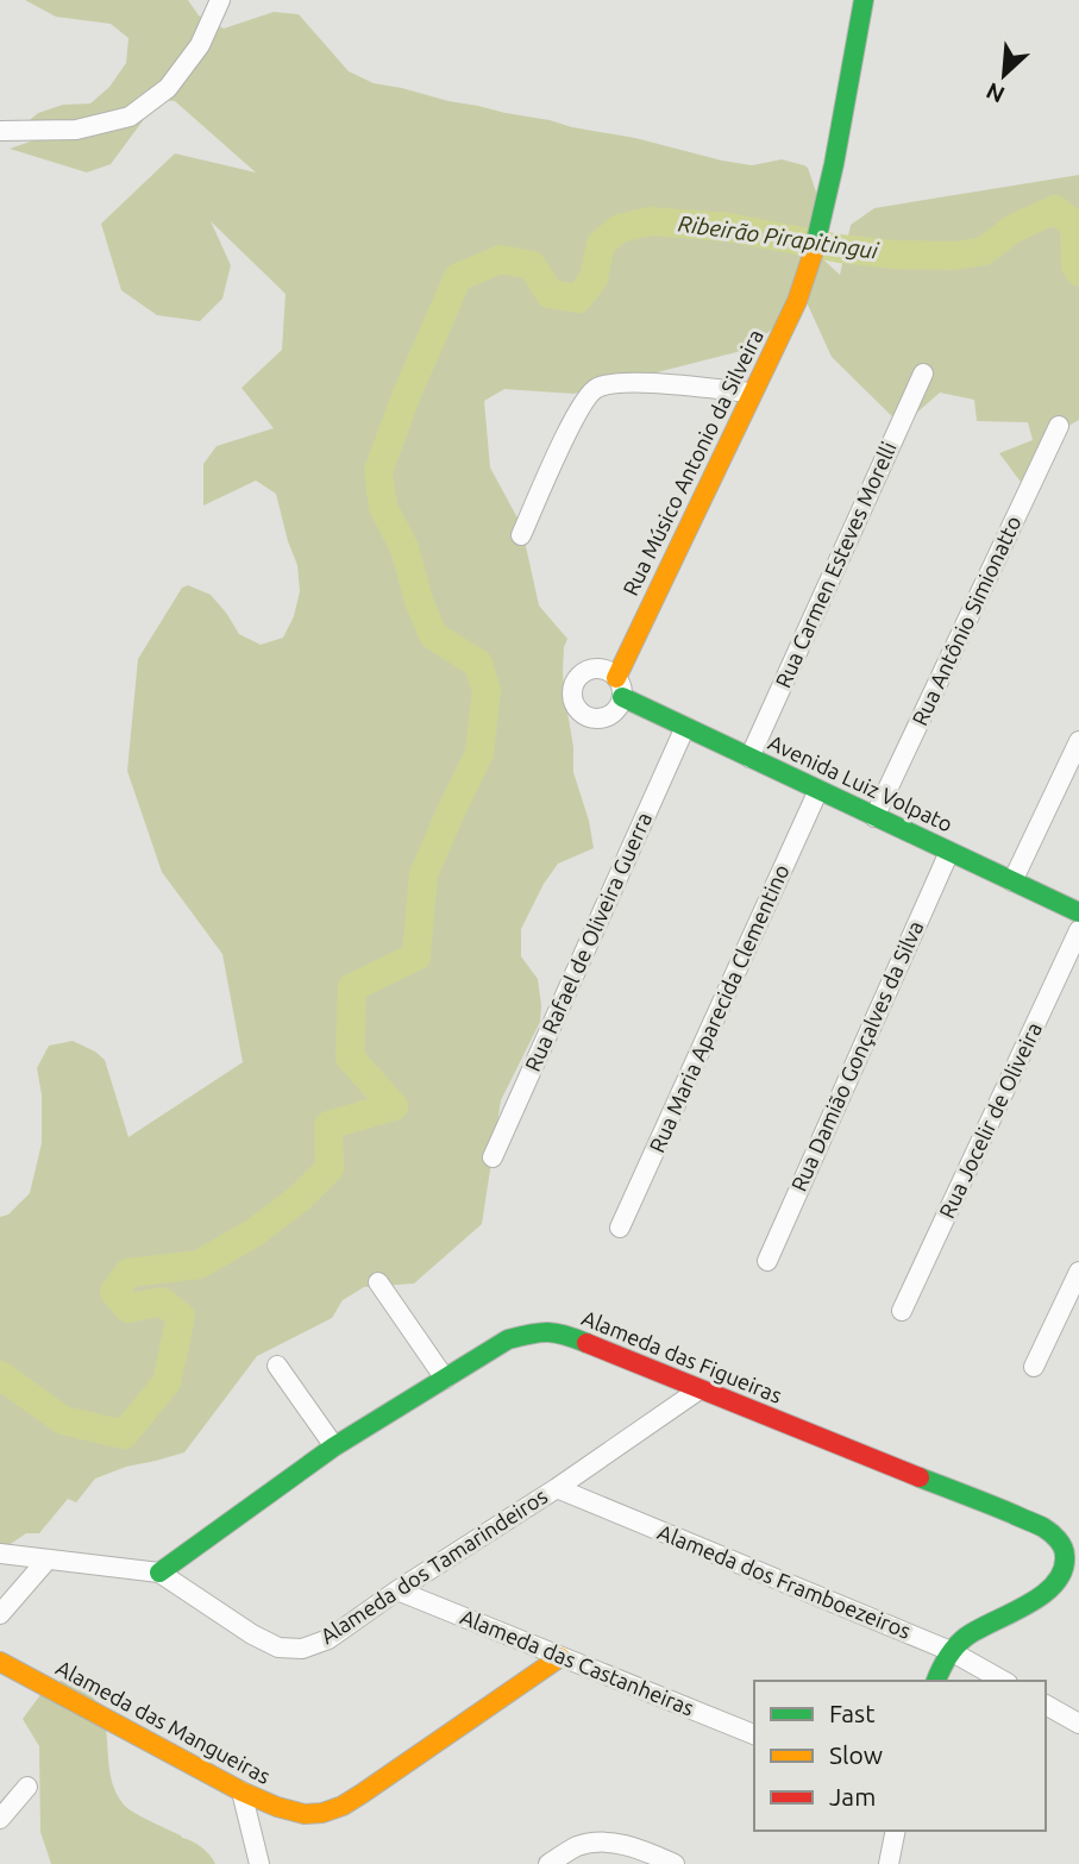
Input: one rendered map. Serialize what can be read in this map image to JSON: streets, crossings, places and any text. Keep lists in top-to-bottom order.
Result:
{
  "streets": {
    "street": [
      "Rua Músico Antonio da Silveira",
      "Rua Carmen Esteves Morelli",
      "Rua Antônio Simionatto",
      "Avenida Luiz Volpato",
      "Rua Rafael de Oliveira Guerra",
      "Rua Maria Aparecida Clementino",
      "Rua Damião Gonçalves da Silva",
      "Rua Jocelir de Oliveira",
      "Alameda das Figueiras",
      "Alameda dos Tamarindeiros",
      "Alameda dos Framboezeiros",
      "Alameda das Castanheiras",
      "Alameda das Mangueiras"
    ]
  },
  "crossings": [
    ["Rua Músico Antonio da Silveira", "Avenida Luiz Volpato"],
    ["Rua Carmen Esteves Morelli", "Avenida Luiz Volpato"],
    ["Rua Antônio Simionatto", "Avenida Luiz Volpato"],
    ["Avenida Luiz Volpato", "Rua Rafael de Oliveira Guerra"],
    ["Avenida Luiz Volpato", "Rua Maria Aparecida Clementino"],
    ["Avenida Luiz Volpato", "Rua Damião Gonçalves da Silva"],
    ["Alameda das Figueiras", "Alameda dos Tamarindeiros"],
    ["Alameda das Figueiras", "Alameda dos Framboezeiros"],
    ["Alameda dos Tamarindeiros", "Alameda dos Framboezeiros"],
    ["Alameda dos Tamarindeiros", "Alameda das Castanheiras"],
    ["Alameda das Castanheiras", "Alameda das Mangueiras"]
  ],
  "water": ["Ribeirão Pirapitingui"],
  "legend": ["Fast", "Slow", "Jam"],
  "north": "bottom left"
}
